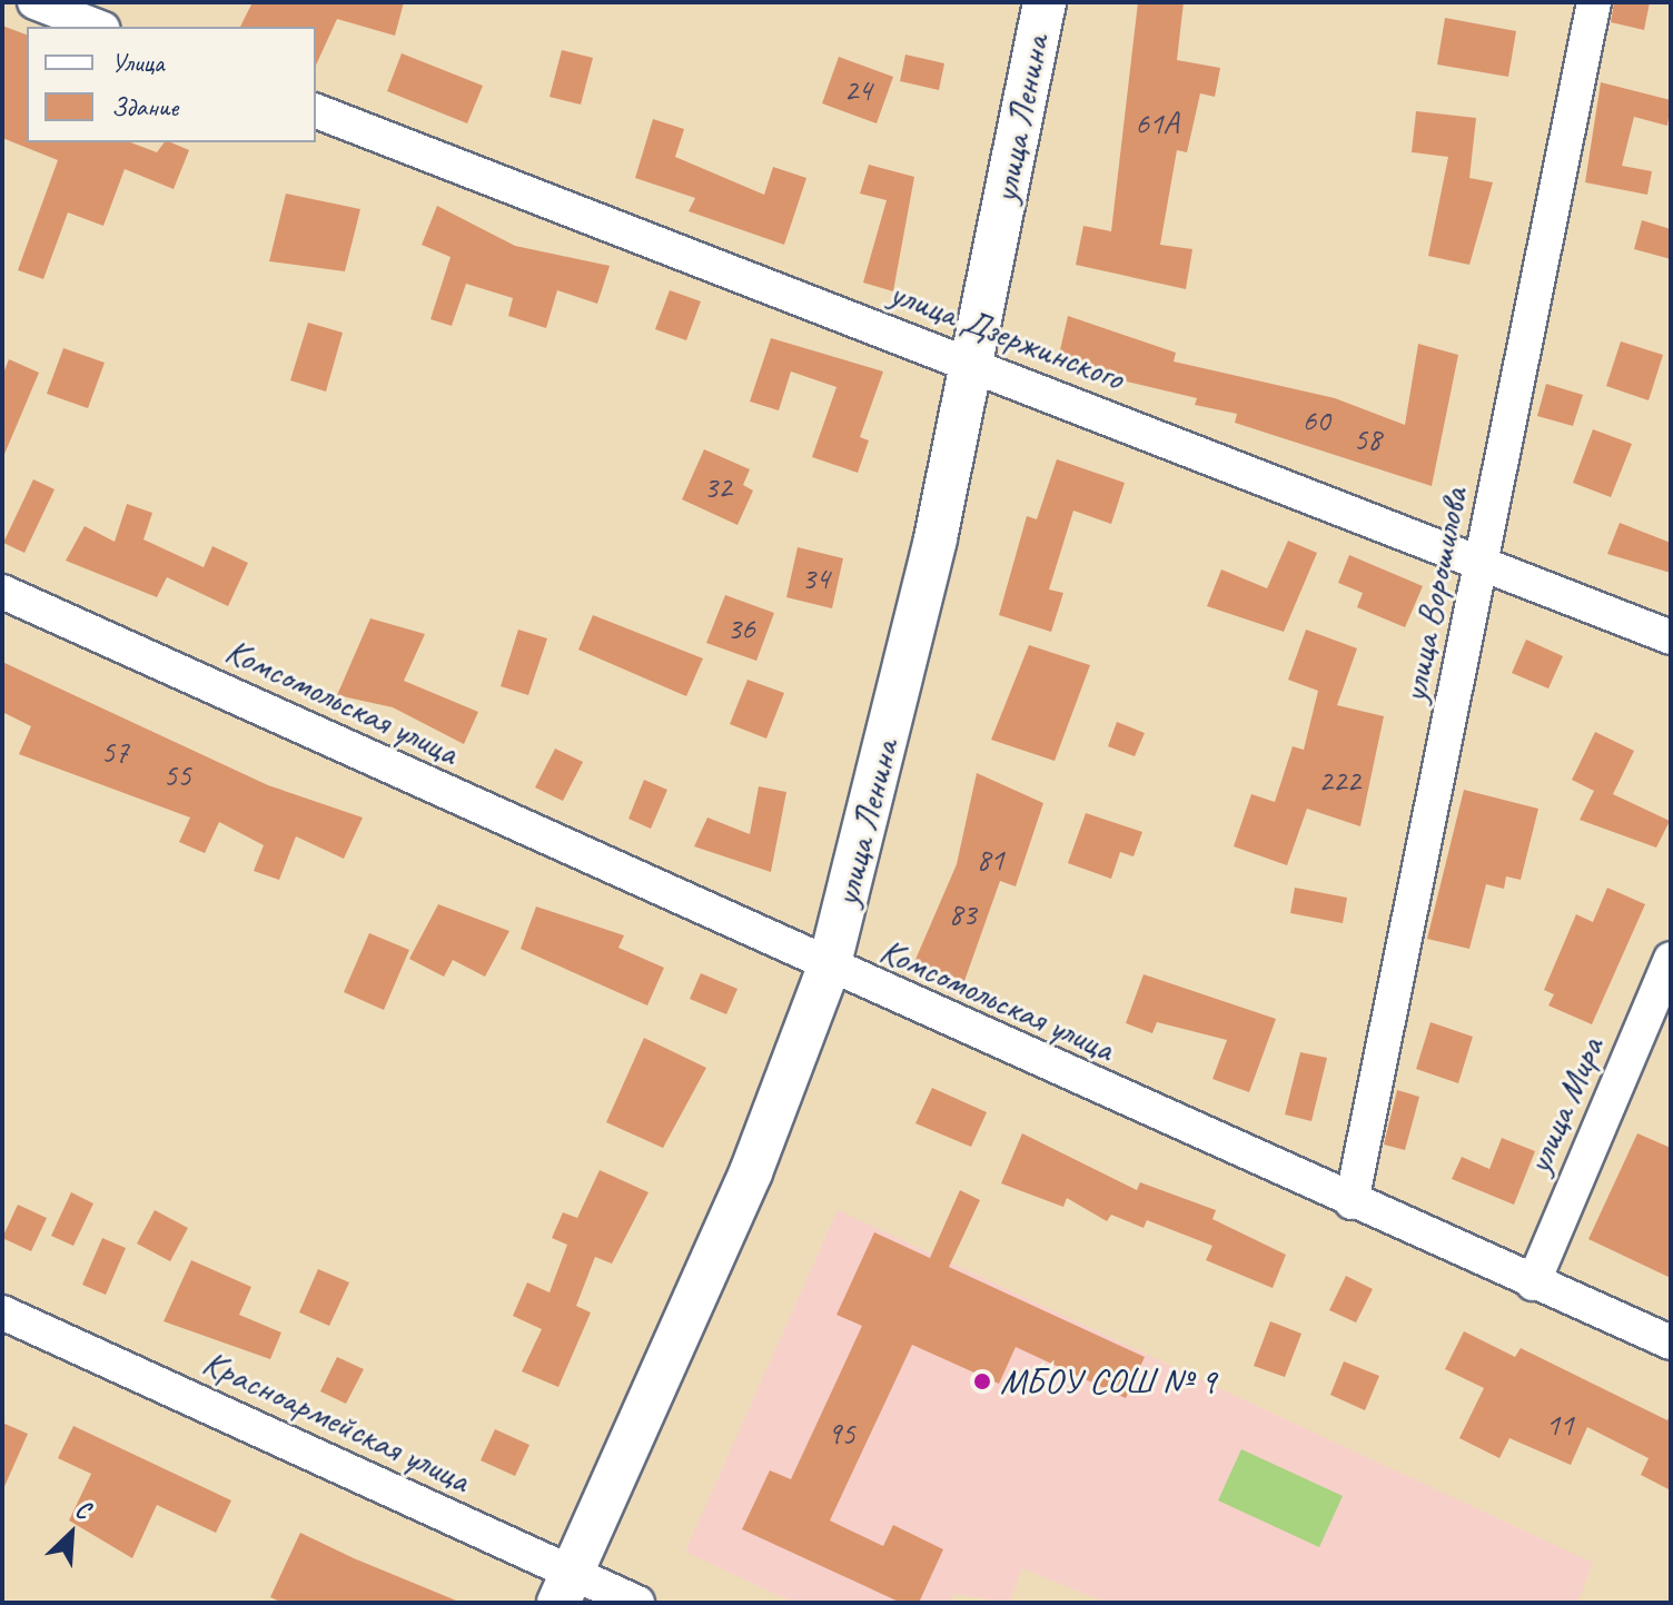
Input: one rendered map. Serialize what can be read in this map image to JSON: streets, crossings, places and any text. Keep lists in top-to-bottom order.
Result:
{
  "streets": {
    "street": [
      "улица Ленина",
      "улица Дзержинского",
      "улица Ворошилова",
      "Комсомольская улица",
      "улица Мира",
      "Красноармейская улица"
    ]
  },
  "crossings": [
    ["улица Ленина", "улица Дзержинского"],
    ["улица Ленина", "Комсомольская улица"],
    ["улица Ленина", "Красноармейская улица"],
    ["улица Дзержинского", "улица Ворошилова"],
    ["улица Ворошилова", "Комсомольская улица"],
    ["Комсомольская улица", "улица Мира"]
  ],
  "places": ["МБОУ СОШ № 9"],
  "house_numbers": [
    "24",
    "61А",
    "60",
    "58",
    "32",
    "34",
    "36",
    "57",
    "55",
    "222",
    "81",
    "83",
    "11",
    "95"
  ],
  "legend": ["Улица", "Здание"],
  "north": "top right"
}
